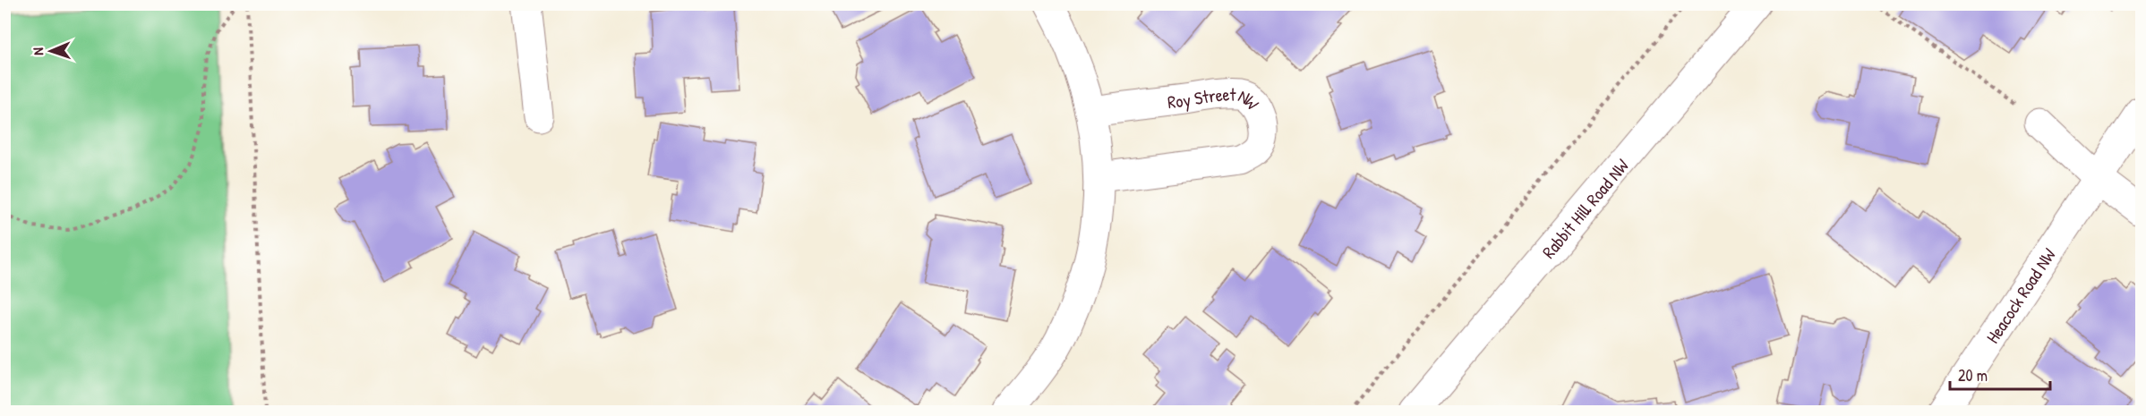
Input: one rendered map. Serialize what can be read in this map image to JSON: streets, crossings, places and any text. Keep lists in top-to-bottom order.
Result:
{
  "streets": {
    "street": ["Roy Street NW", "Rabbit Hill Road NW", "Heacock Road NW"]
  },
  "scale_bar": "20 m",
  "north": "left"
}
